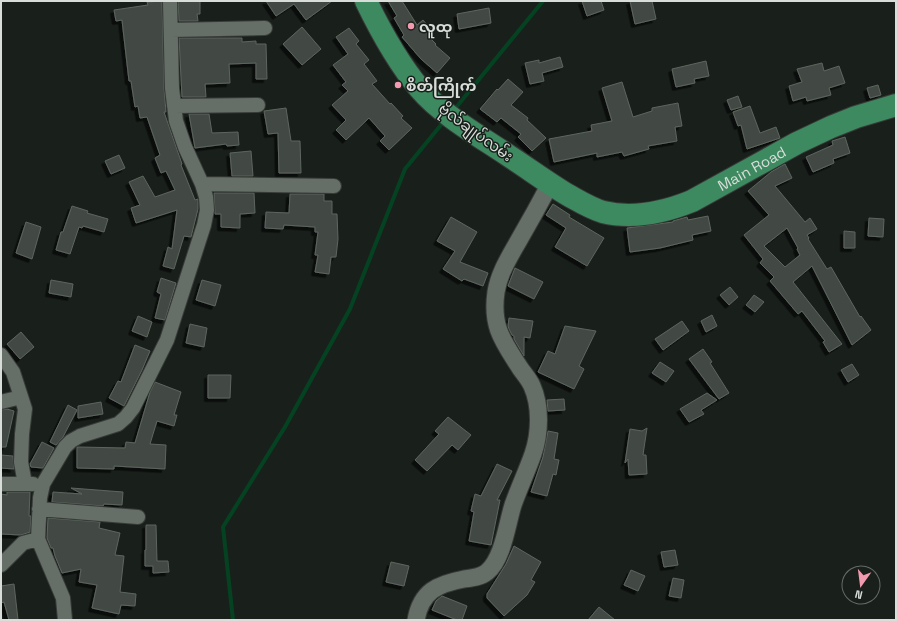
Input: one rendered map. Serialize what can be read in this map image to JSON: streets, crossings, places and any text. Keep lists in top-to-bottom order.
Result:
{
  "streets": {
    "main road": ["ဗိုလ်‌ချုပ်‌လမ်း", "Main Road"]
  },
  "crossings": [
    ["ဗိုလ်‌ချုပ်‌လမ်း", "Main Road"]
  ],
  "places": ["လူထု", "စိတ်ကြိုက်"],
  "north": "bottom"
}
